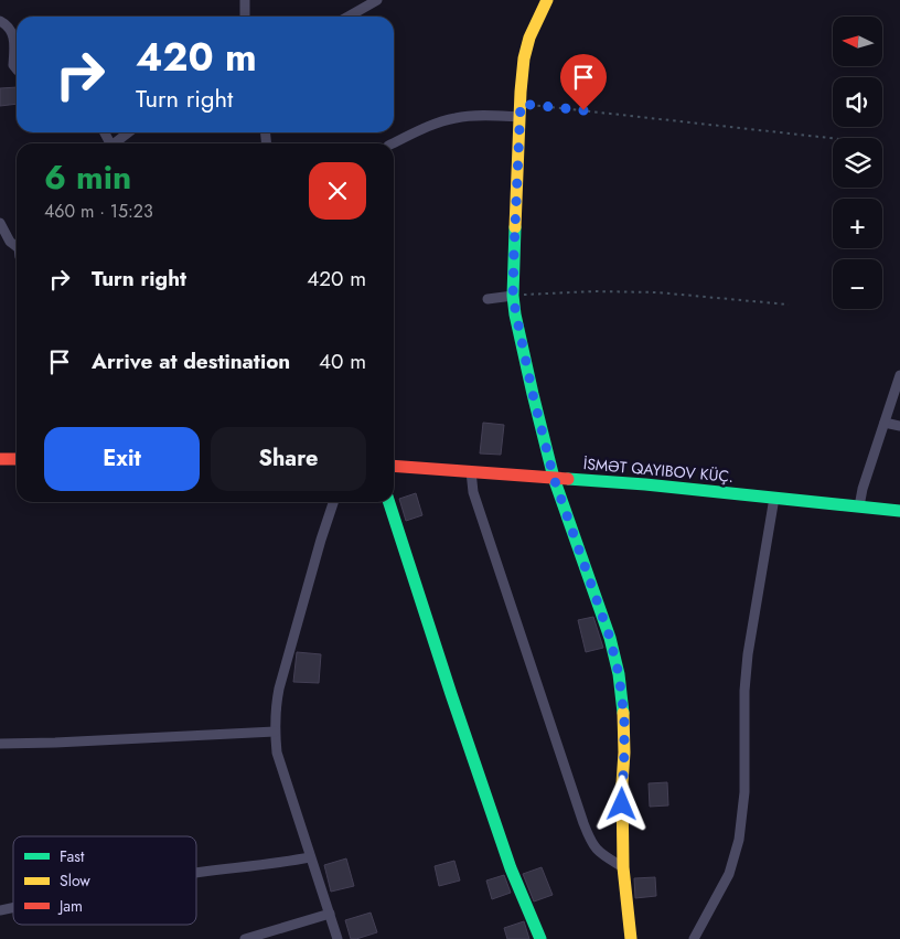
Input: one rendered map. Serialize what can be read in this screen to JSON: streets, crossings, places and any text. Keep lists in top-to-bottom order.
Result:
{
  "legend": ["Fast", "Slow", "Jam"],
  "north": "left",
  "page": {
    "map_buttons": ["+", "−"],
    "turn": ["420 m", "Turn right"],
    "heading": ["6 min", "460 m · 15:23"],
    "list": [
      {
        "name": "Turn right",
        "value": "420 m"
      },
      {
        "name": "Arrive at destination",
        "value": "40 m"
      }
    ],
    "buttons": ["Exit", "Share"]
  }
}
